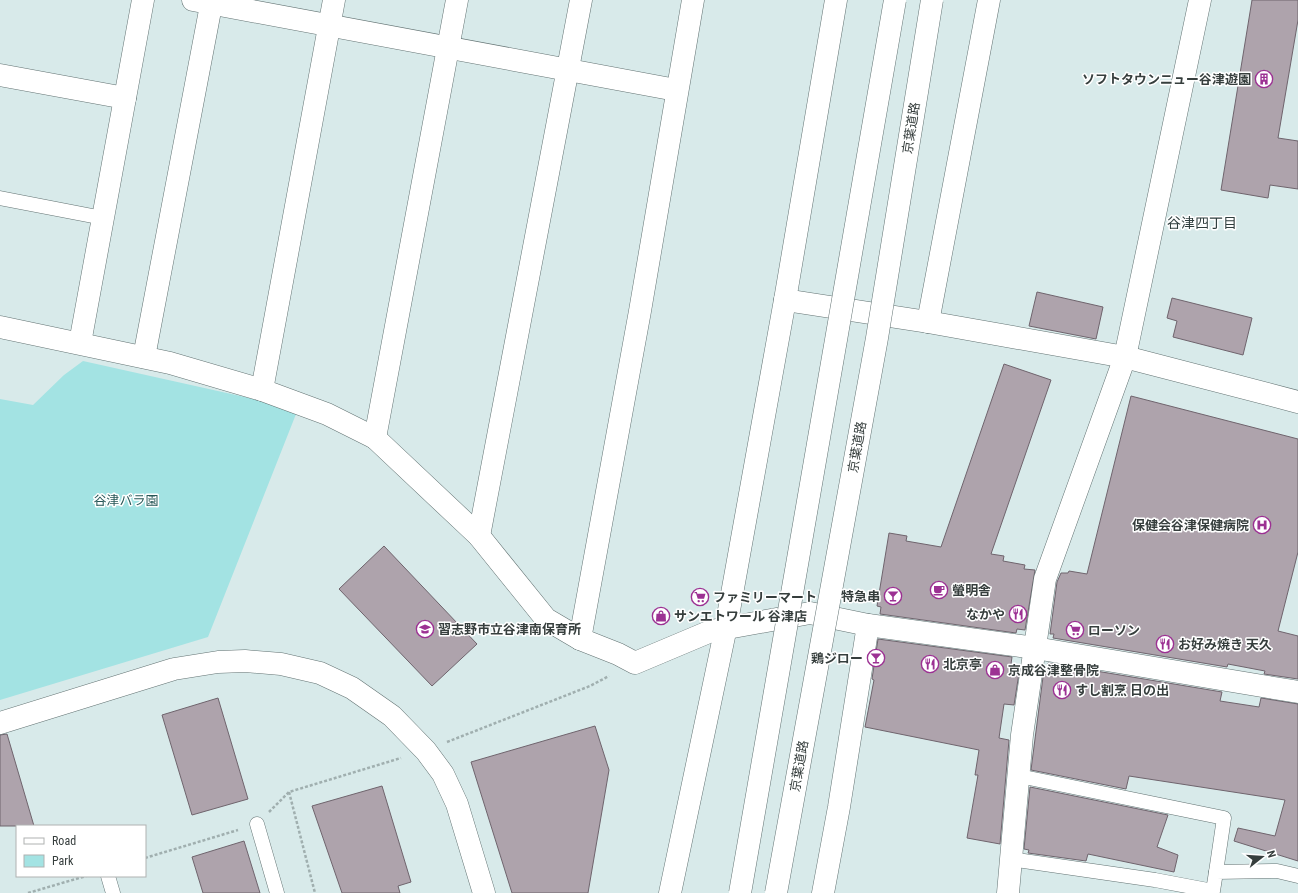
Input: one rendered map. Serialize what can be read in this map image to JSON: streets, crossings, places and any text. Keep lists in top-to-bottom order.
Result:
{
  "streets": {
    "main road": ["京葉道路"]
  },
  "districts": ["谷津四丁目"],
  "parks": ["谷津バラ園"],
  "places": {
    "building": ["ソフトタウンニュー谷津遊園"],
    "hospital": ["保健会谷津保健病院"],
    "cafe": ["螢明舎"],
    "bar": ["特急串", "鶏ジロー"],
    "supermarket": ["ファミリーマート", "ローソン"],
    "restaurant": [
      "なかや",
      "お好み焼き 天久",
      "北京亭",
      "すし割烹 日の出"
    ],
    "shop": ["サンエトワール 谷津店", "京成谷津整骨院"],
    "school or university": ["習志野市立谷津南保育所"]
  },
  "legend": ["Road", "Park"],
  "north": "right"
}
